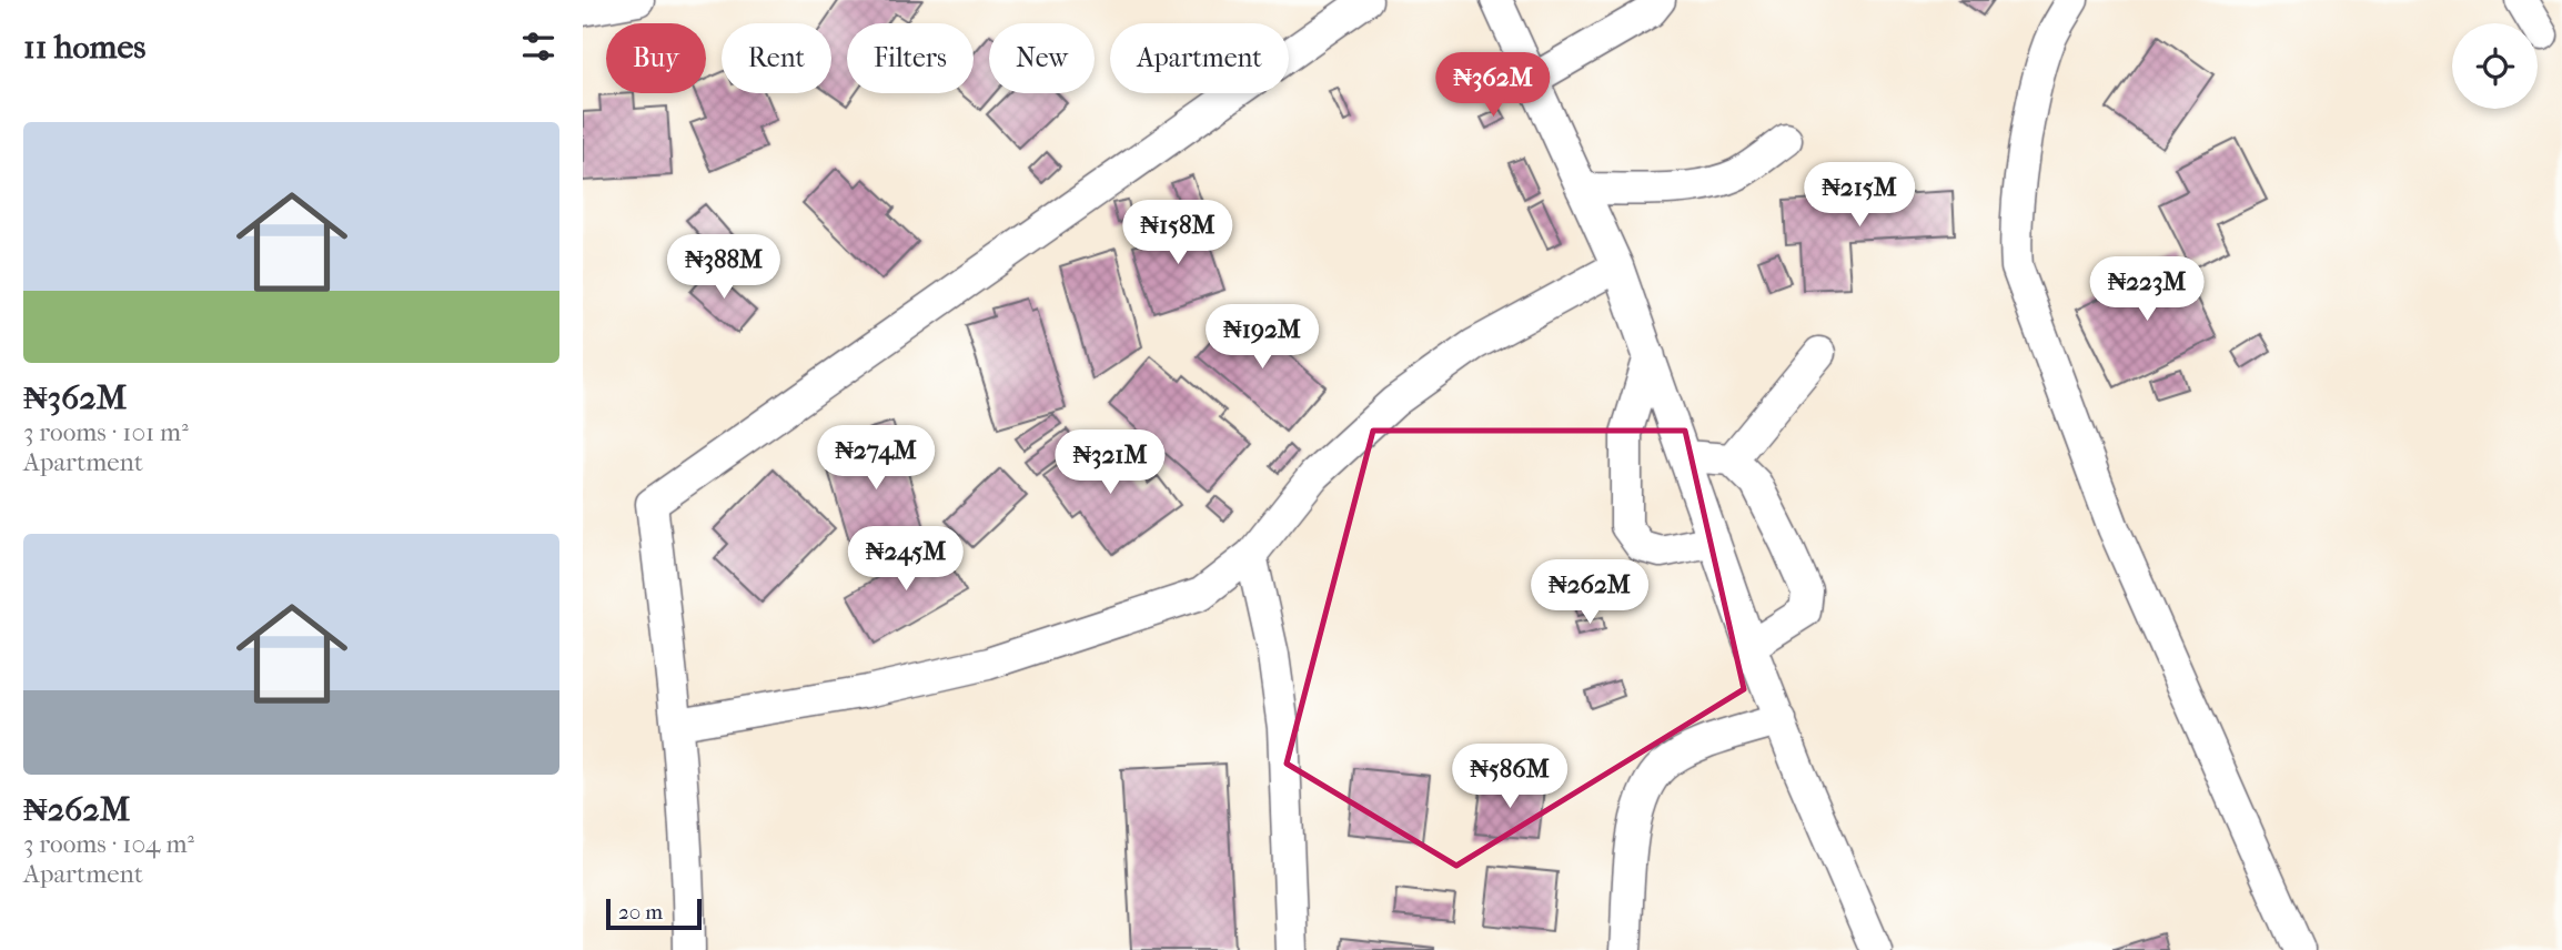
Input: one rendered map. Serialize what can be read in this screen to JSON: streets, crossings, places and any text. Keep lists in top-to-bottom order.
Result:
{
  "scale_bar": "20 m",
  "page": {
    "heading": "11 homes",
    "chip": [
      "Buy",
      "Rent",
      "Filters",
      "New",
      "Apartment"
    ],
    "price": [
      "₦362M",
      "₦215M",
      "₦158M",
      "₦388M",
      "₦223M",
      "₦192M",
      "₦274M",
      "₦321M",
      "₦245M",
      "₦262M",
      "₦586M"
    ],
    "list": [
      {
        "name": "₦362M",
        "note": "3 rooms · 101 m² · Apartment"
      },
      {
        "name": "₦262M",
        "note": "3 rooms · 104 m² · Apartment"
      }
    ],
    "scale": "20 m"
  }
}
